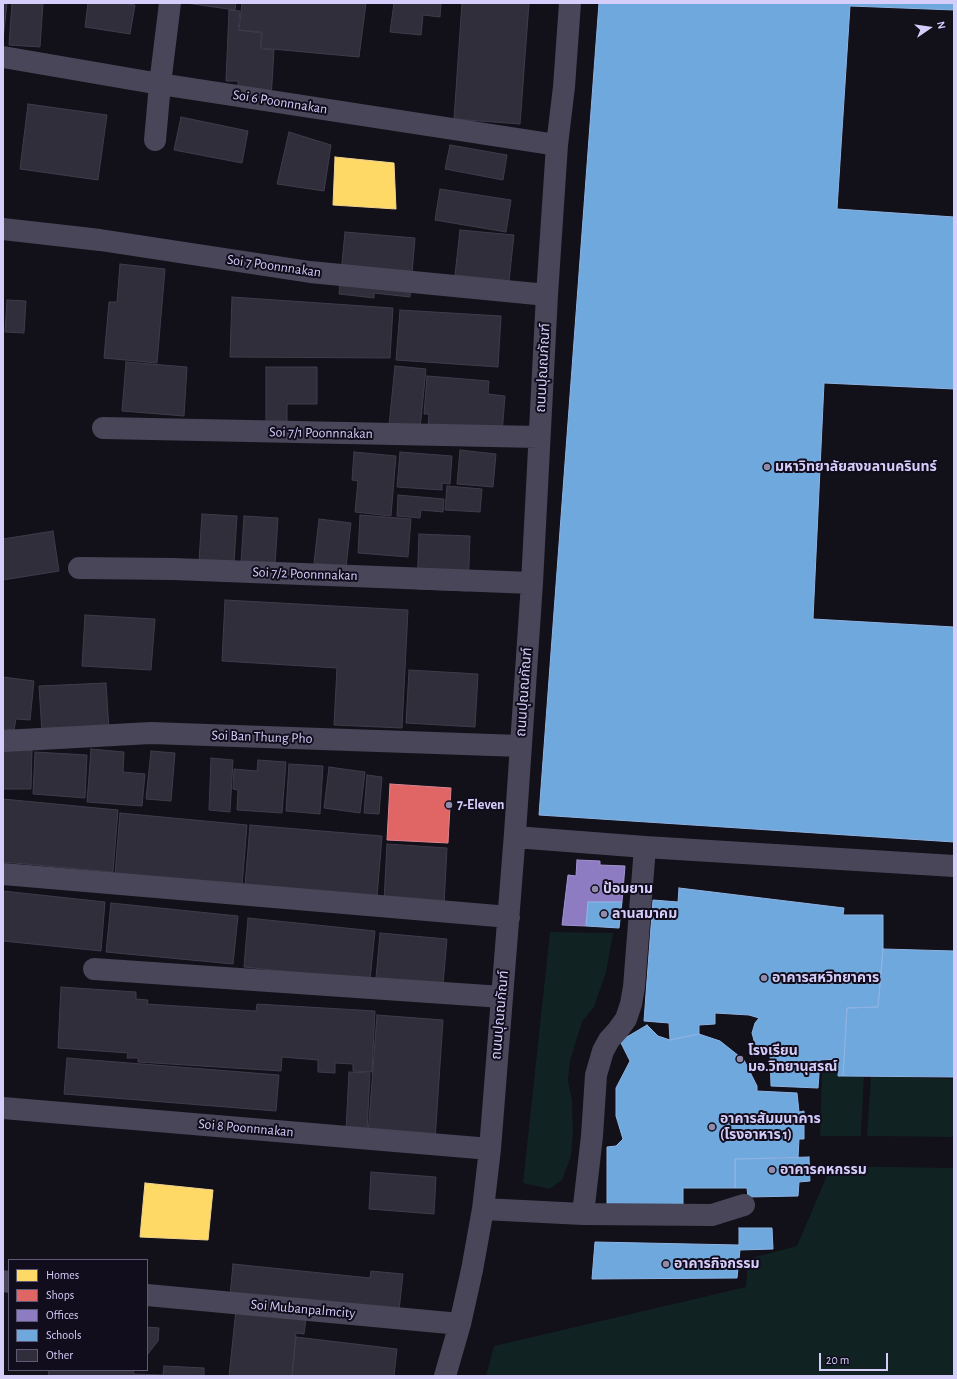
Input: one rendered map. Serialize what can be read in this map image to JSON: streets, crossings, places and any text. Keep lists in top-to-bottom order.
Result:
{
  "streets": {
    "street": [
      "Soi 6 Poonnnakan",
      "Soi 7 Poonnnakan",
      "ถนนปุณณกัณฑ์",
      "Soi 7/1 Poonnnakan",
      "Soi 7/2 Poonnnakan",
      "Soi Ban Thung Pho",
      "Soi 8 Poonnnakan",
      "Soi Mubanpalmcity"
    ]
  },
  "crossings": [
    ["Soi 6 Poonnnakan", "ถนนปุณณกัณฑ์"],
    ["Soi 7 Poonnnakan", "ถนนปุณณกัณฑ์"],
    ["ถนนปุณณกัณฑ์", "Soi 7/1 Poonnnakan"],
    ["ถนนปุณณกัณฑ์", "Soi 7/2 Poonnnakan"],
    ["ถนนปุณณกัณฑ์", "Soi Ban Thung Pho"],
    ["ถนนปุณณกัณฑ์", "Soi 8 Poonnnakan"],
    ["ถนนปุณณกัณฑ์", "Soi Mubanpalmcity"]
  ],
  "places": [
    "มหาวิทยาลัยสงขลานครินทร์",
    "7-Eleven",
    "ป้อมยาม",
    "ลานสมาคม",
    "อาคารสหวิทยาคาร",
    "โรงเรียน มอ.วิทยานุสรณ์",
    "อาคารสัมมนาคาร (โรงอาหาร 1)",
    "อาคารคหกรรม",
    "อาคารกิจกรรม"
  ],
  "legend": [
    "Homes",
    "Shops",
    "Offices",
    "Schools",
    "Other"
  ],
  "scale_bar": "20 m",
  "north": "right"
}
